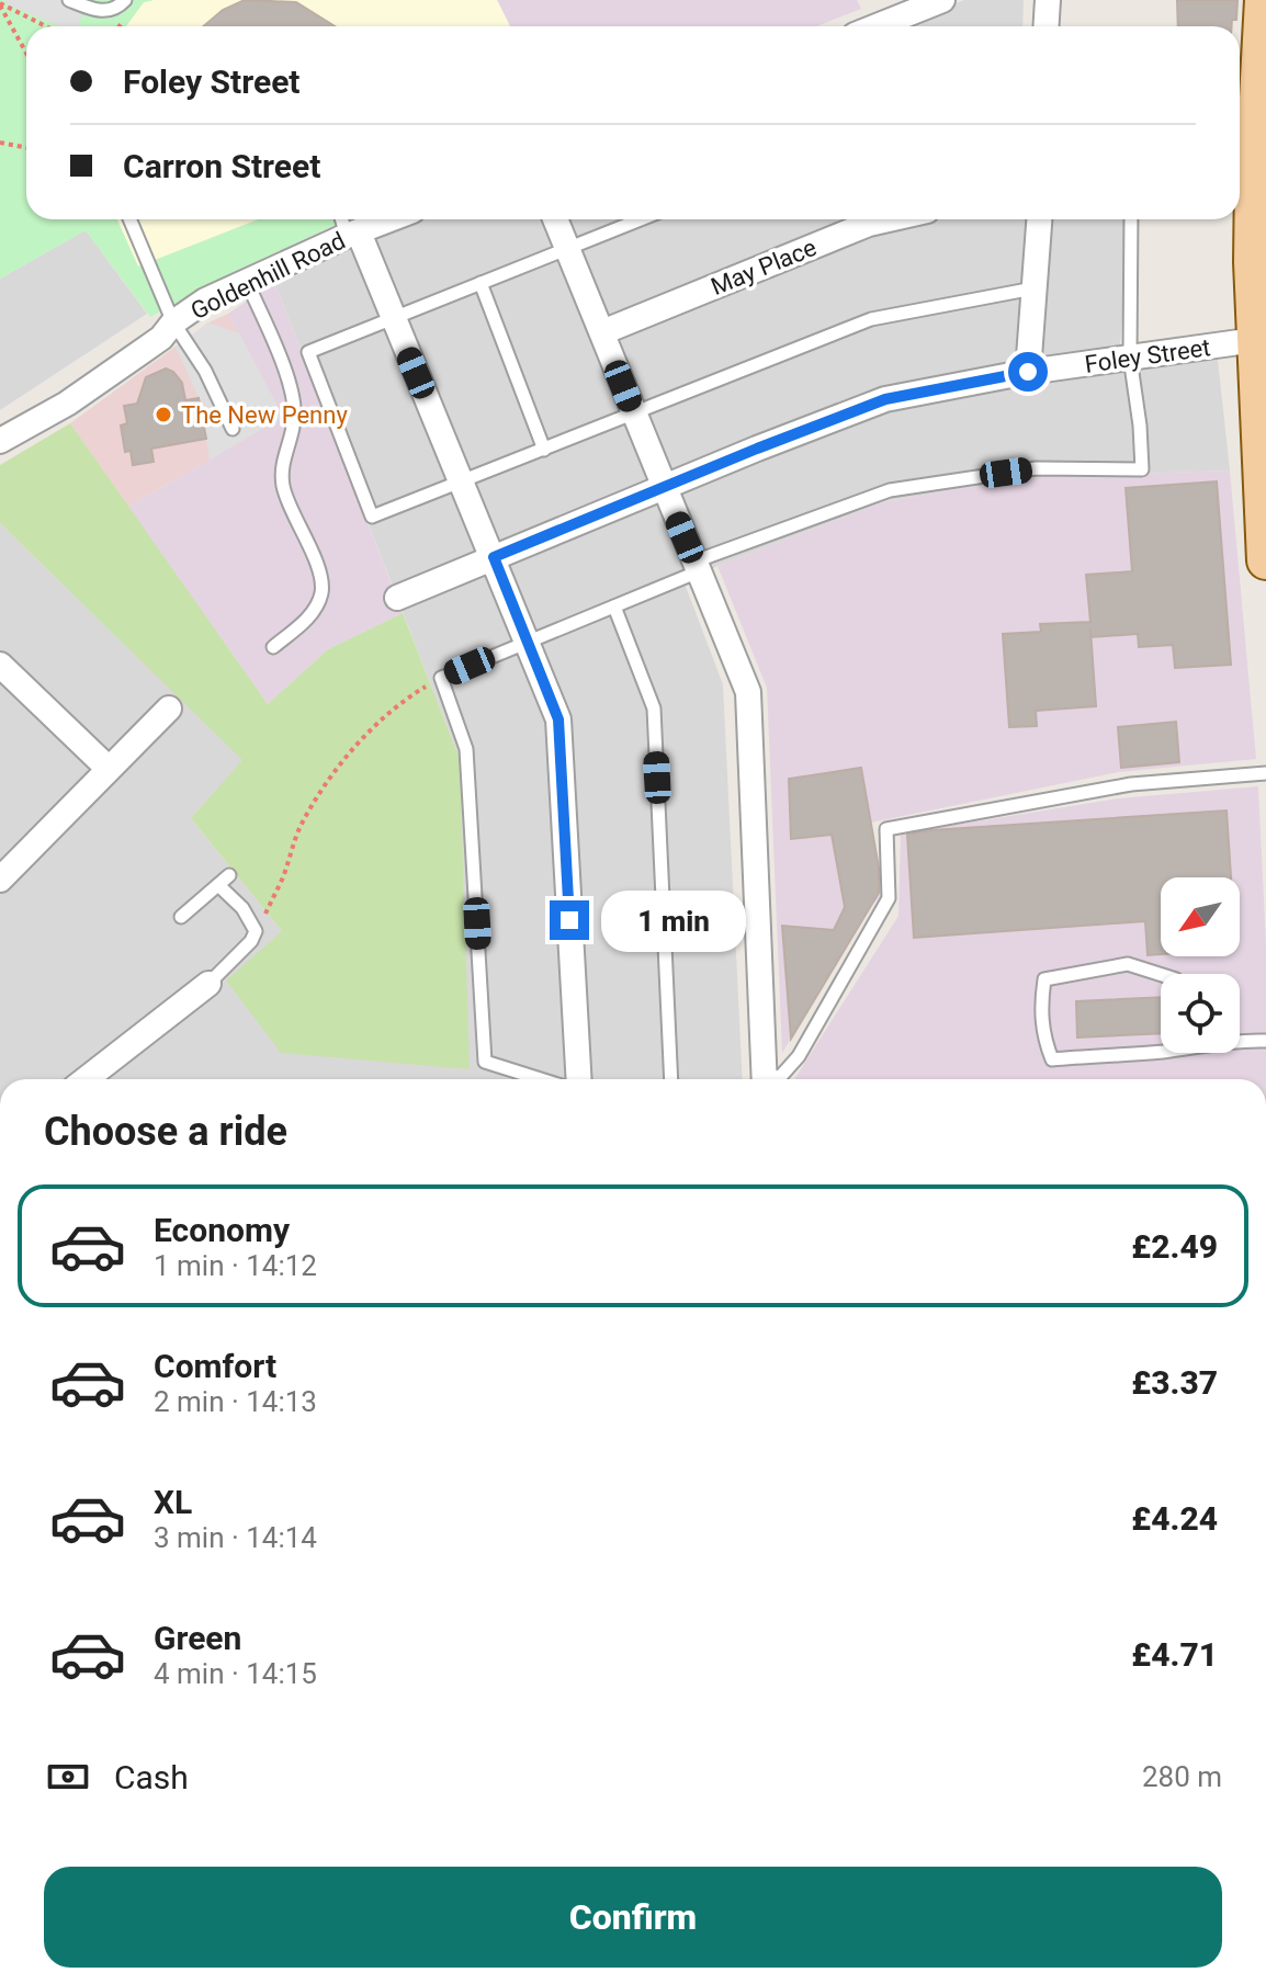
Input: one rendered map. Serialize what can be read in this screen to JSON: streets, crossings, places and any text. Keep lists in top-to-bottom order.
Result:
{
  "streets": {
    "street": ["May Place", "Goldenhill Road", "Foley Street"]
  },
  "places": ["The New Penny"],
  "north": "bottom left",
  "page": {
    "banner": ["Foley Street", "Carron Street"],
    "bubble": "1 min",
    "heading": "Choose a ride",
    "list": [
      {
        "name": "Economy",
        "note": "1 min · 14:12",
        "value": "£2.49"
      },
      {
        "name": "Comfort",
        "note": "2 min · 14:13",
        "value": "£3.37"
      },
      {
        "name": "XL",
        "note": "3 min · 14:14",
        "value": "£4.24"
      },
      {
        "name": "Green",
        "note": "4 min · 14:15",
        "value": "£4.71"
      }
    ],
    "pay": ["Cash", "280 m"],
    "buttons": "Confirm"
  }
}
